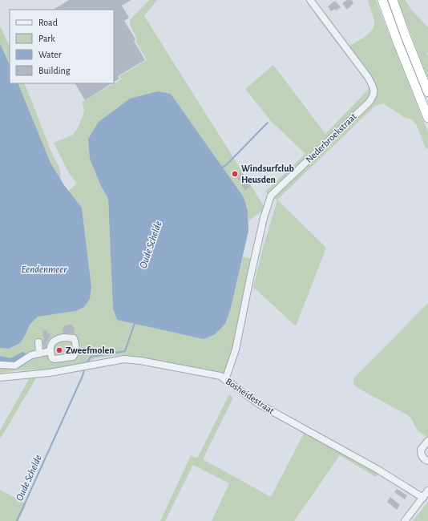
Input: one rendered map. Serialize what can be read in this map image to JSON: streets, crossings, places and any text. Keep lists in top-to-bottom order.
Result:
{
  "streets": {
    "street": ["Nederbroekstraat", "Bosheidestraat"]
  },
  "crossings": [
    ["Nederbroekstraat", "Bosheidestraat"]
  ],
  "water": ["Oude Schelde", "Eendenmeer"],
  "places": ["Windsurfclub Heusden", "Zweefmolen"],
  "legend": [
    "Road",
    "Park",
    "Water",
    "Building"
  ]
}
